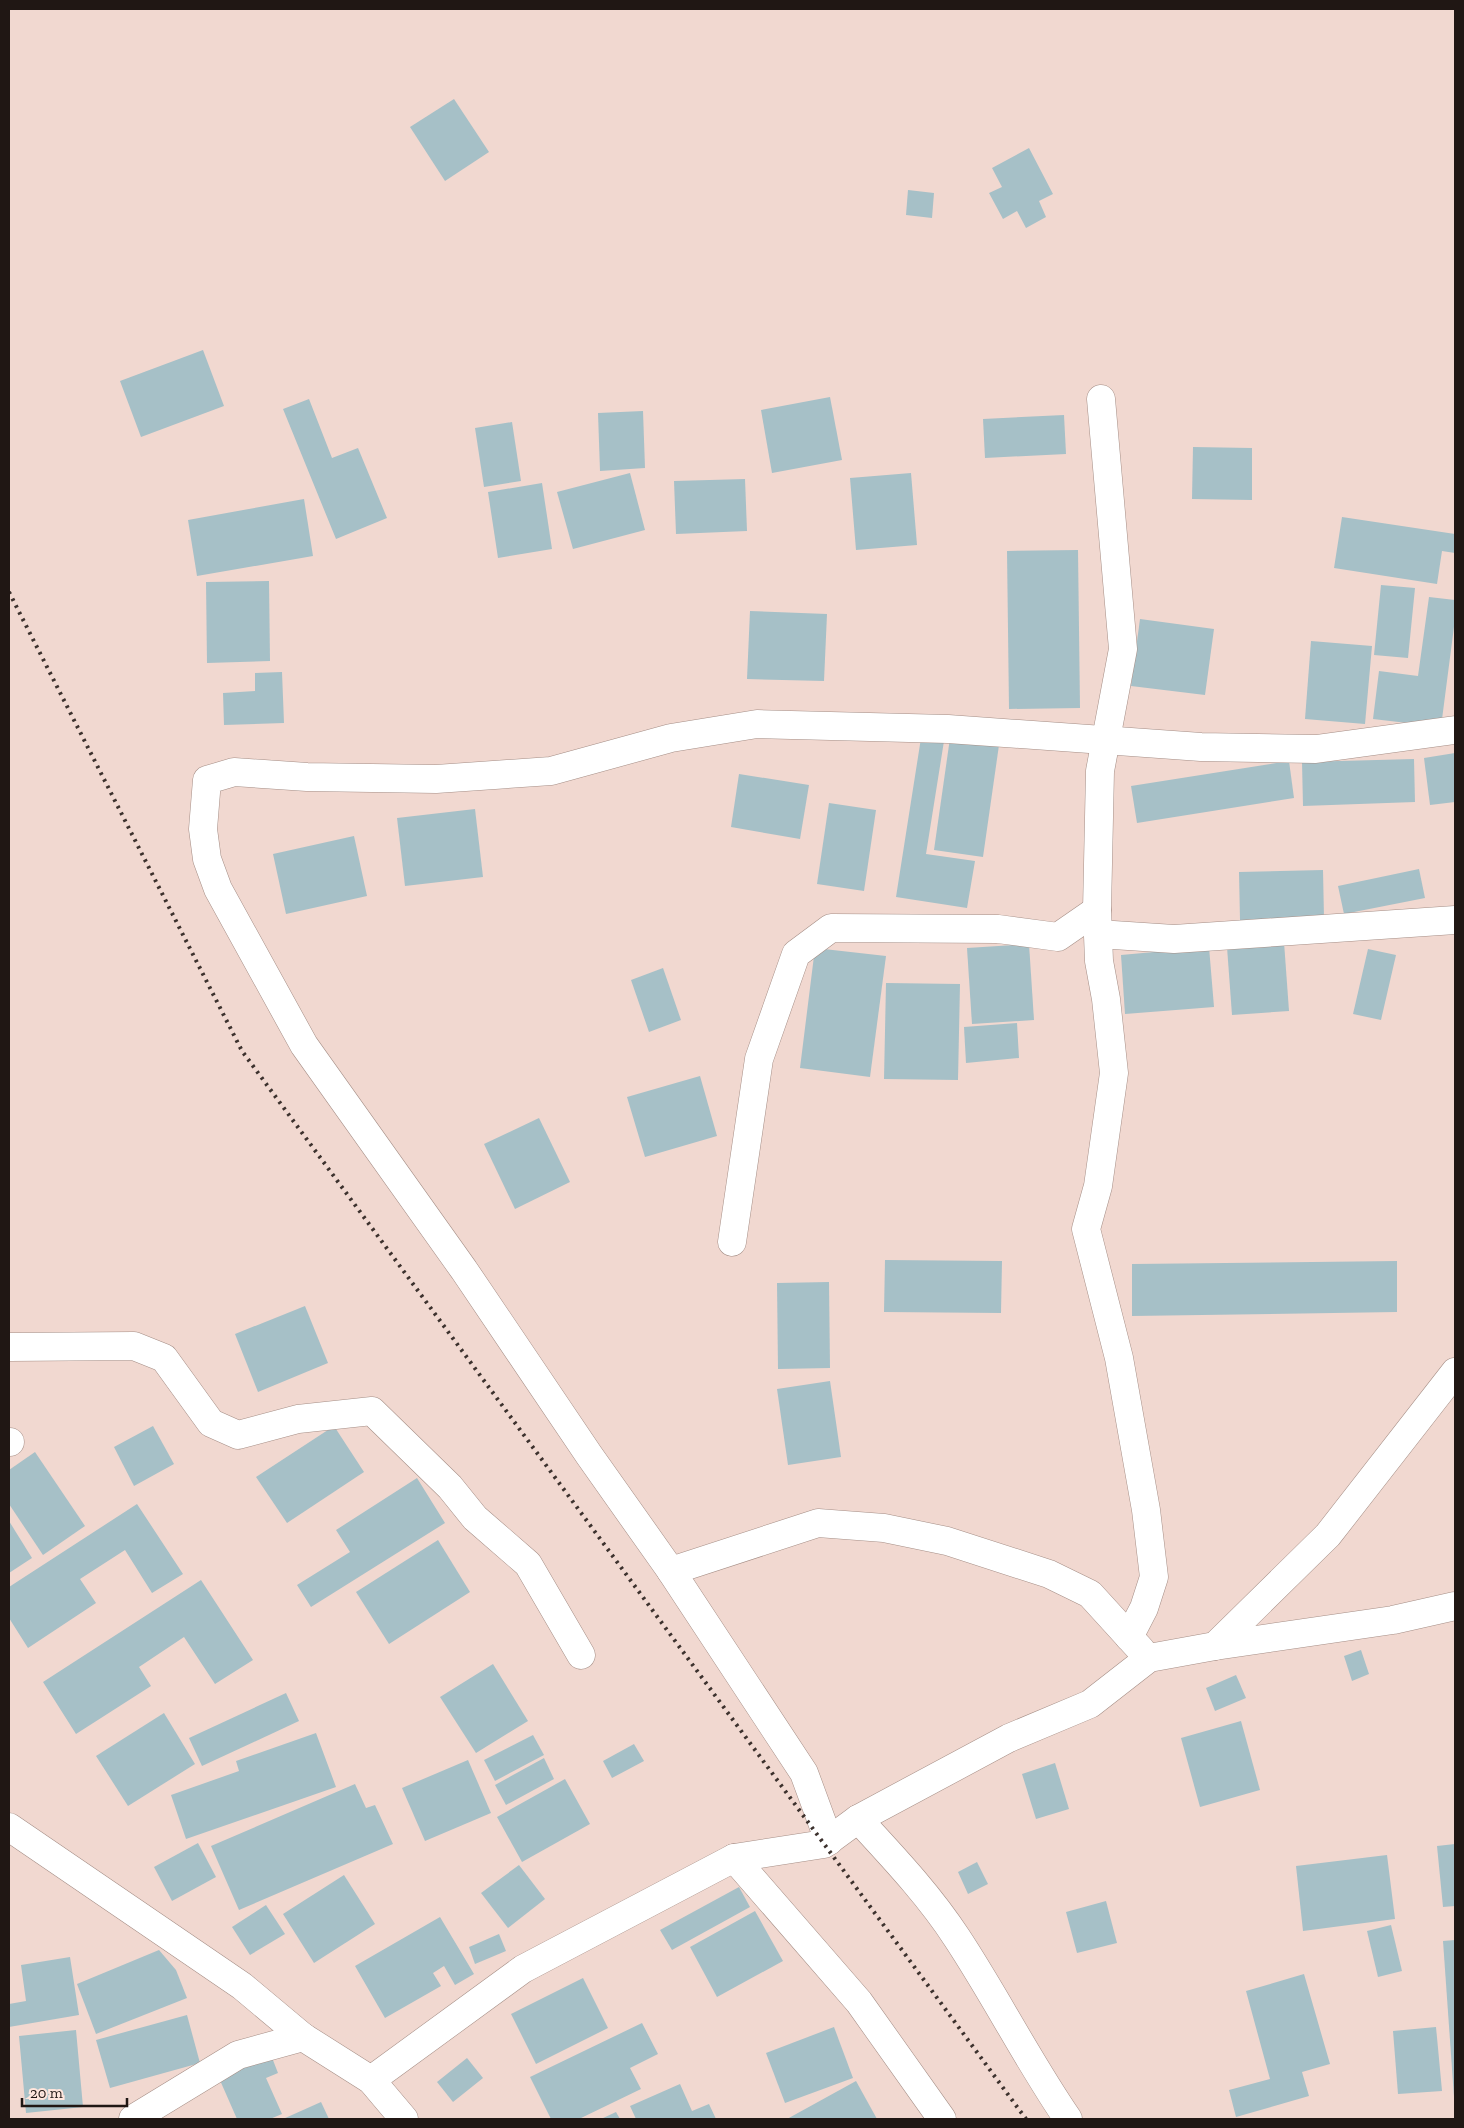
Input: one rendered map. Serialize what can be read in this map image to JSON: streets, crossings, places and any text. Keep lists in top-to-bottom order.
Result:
{
  "scale_bar": "20 m"
}
